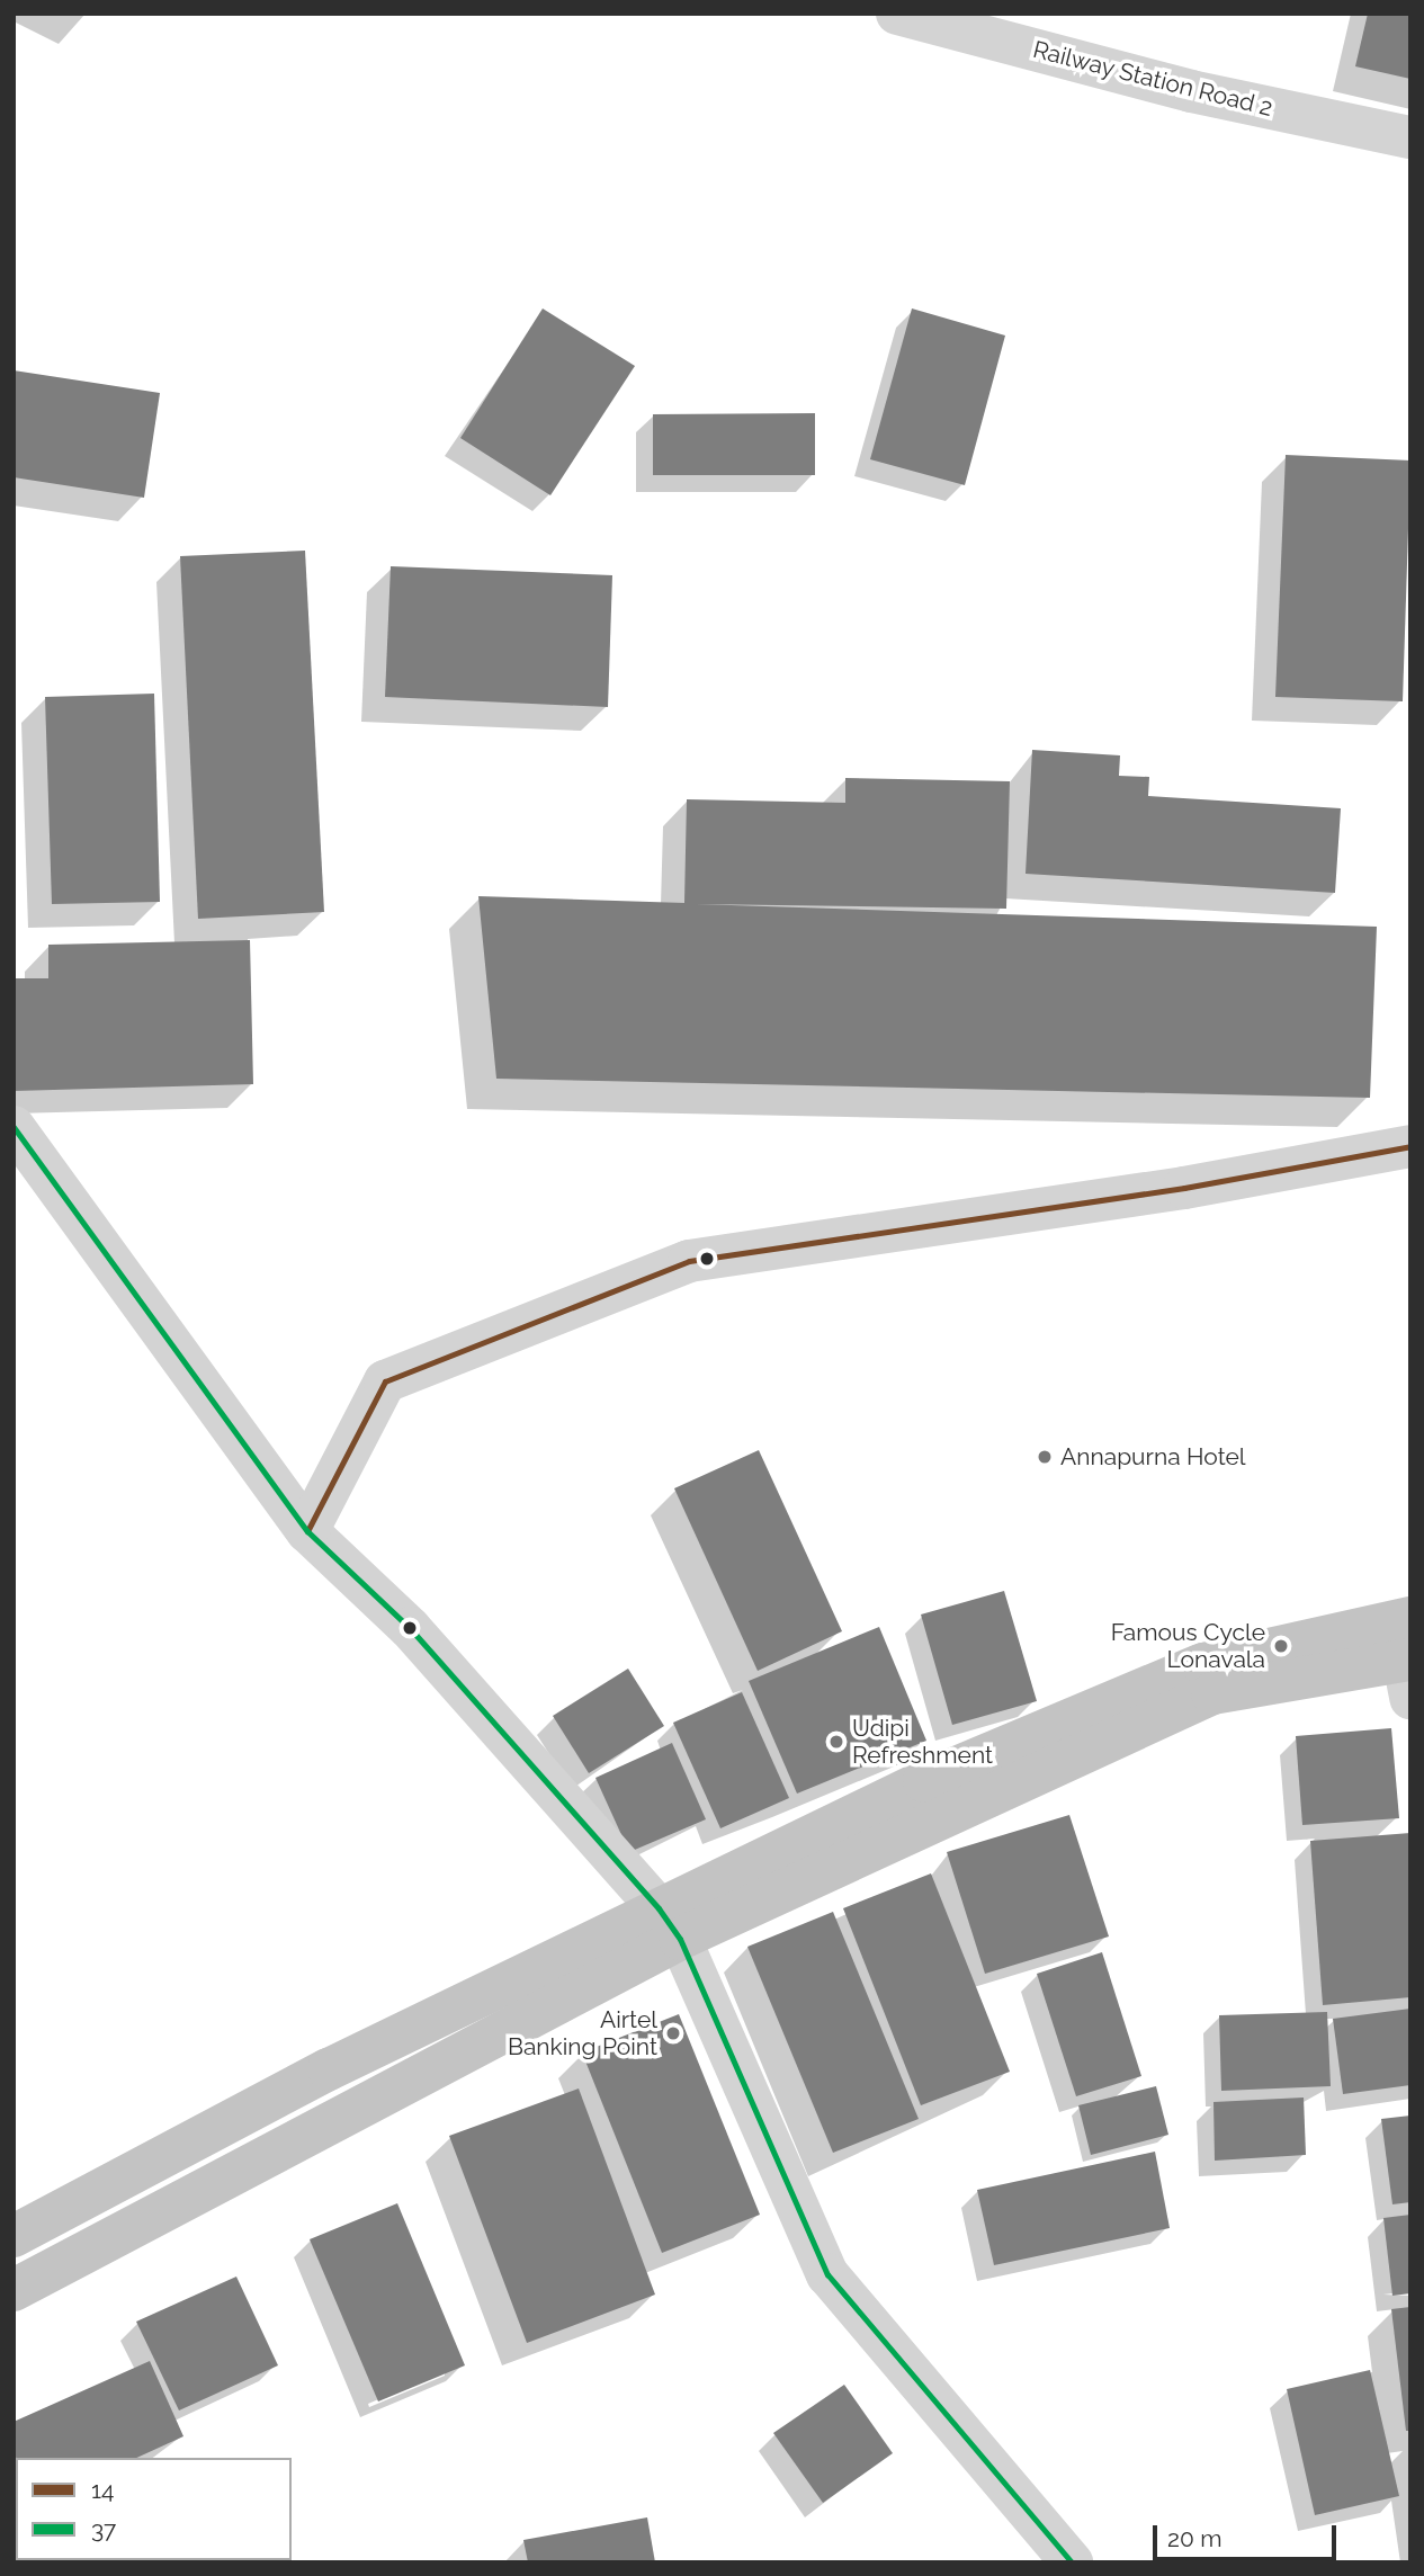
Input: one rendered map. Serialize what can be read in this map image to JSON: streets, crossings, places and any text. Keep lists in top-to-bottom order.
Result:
{
  "streets": {
    "street": ["Railway Station Road 2"]
  },
  "places": [
    "Annapurna Hotel",
    "Famous Cycle Lonavala",
    "Udipi Refreshment",
    "Airtel Banking Point"
  ],
  "lines": ["transit line 37", "transit line 14"],
  "legend": ["14", "37"],
  "scale_bar": "20 m"
}
